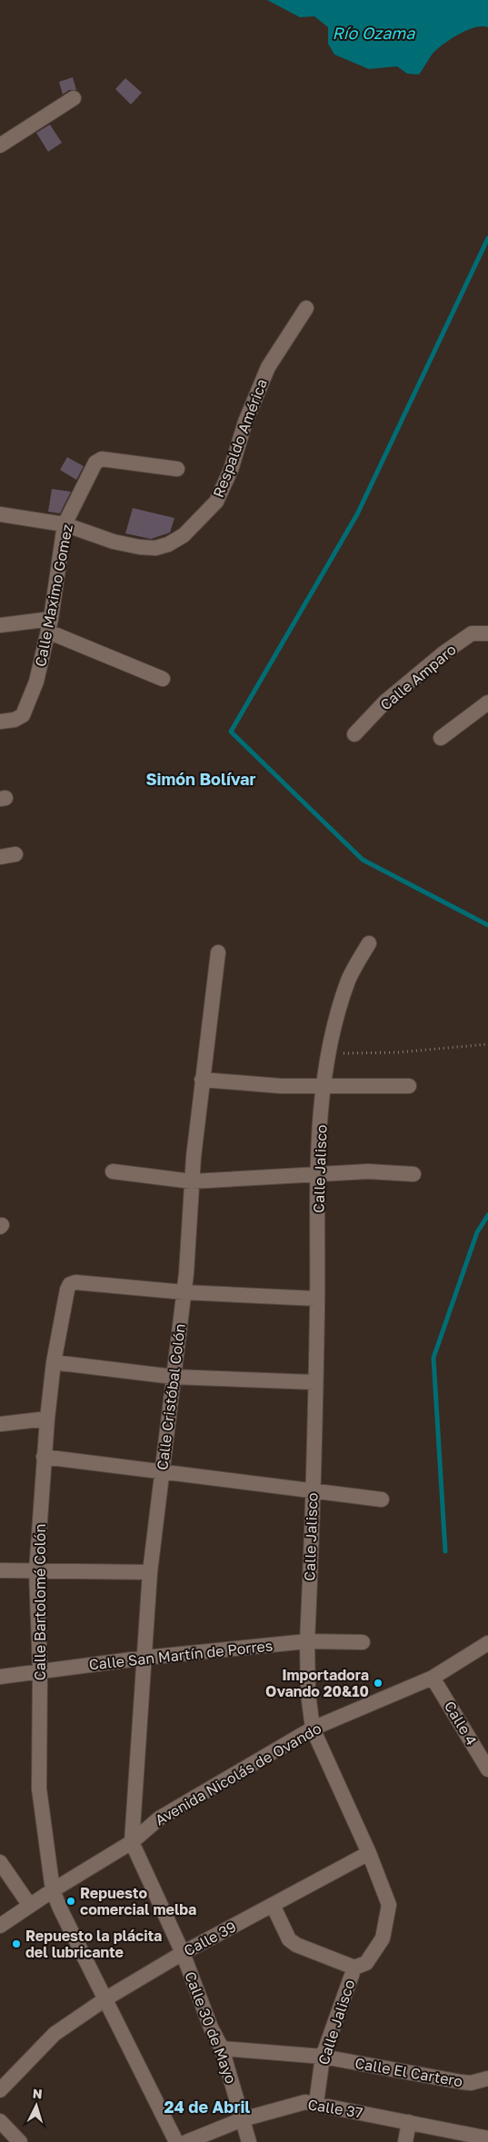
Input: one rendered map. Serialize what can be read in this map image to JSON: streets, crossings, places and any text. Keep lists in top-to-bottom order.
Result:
{
  "streets": {
    "street": [
      "Respaldo América",
      "Calle Maximo Gomez",
      "Calle Amparo",
      "Calle Jalisco",
      "Calle Cristóbal Colón",
      "Calle Bartolomé Colón",
      "Calle San Martín de Porres",
      "Calle 4",
      "Avenida Nicolás de Ovando",
      "Calle 39",
      "Calle 30 de Mayo",
      "Calle El Cartero",
      "Calle 37"
    ]
  },
  "crossings": [
    ["Respaldo América", "Calle Maximo Gomez"],
    ["Calle Jalisco", "Calle Bartolomé Colón"],
    ["Calle Jalisco", "Calle San Martín de Porres"],
    ["Calle Jalisco", "Avenida Nicolás de Ovando"],
    ["Calle Jalisco", "Calle 39"],
    ["Calle Jalisco", "Calle El Cartero"],
    ["Calle Jalisco", "Calle 37"],
    ["Calle Cristóbal Colón", "Calle Bartolomé Colón"],
    ["Calle Cristóbal Colón", "Calle San Martín de Porres"],
    ["Calle Cristóbal Colón", "Avenida Nicolás de Ovando"],
    ["Calle Cristóbal Colón", "Calle 30 de Mayo"],
    ["Calle Bartolomé Colón", "Calle San Martín de Porres"],
    ["Calle Bartolomé Colón", "Avenida Nicolás de Ovando"],
    ["Calle Bartolomé Colón", "Calle 39"],
    ["Calle 4", "Avenida Nicolás de Ovando"],
    ["Avenida Nicolás de Ovando", "Calle 30 de Mayo"],
    ["Calle 39", "Calle 30 de Mayo"],
    ["Calle 30 de Mayo", "Calle El Cartero"],
    ["Calle 30 de Mayo", "Calle 37"]
  ],
  "districts": ["Simón Bolívar", "24 de Abril"],
  "water": ["Río Ozama"],
  "places": ["Importadora Ovando 20&10", "Repuesto comercial melba", "Repuesto la plácita del lubricante"],
  "north": "top"
}
